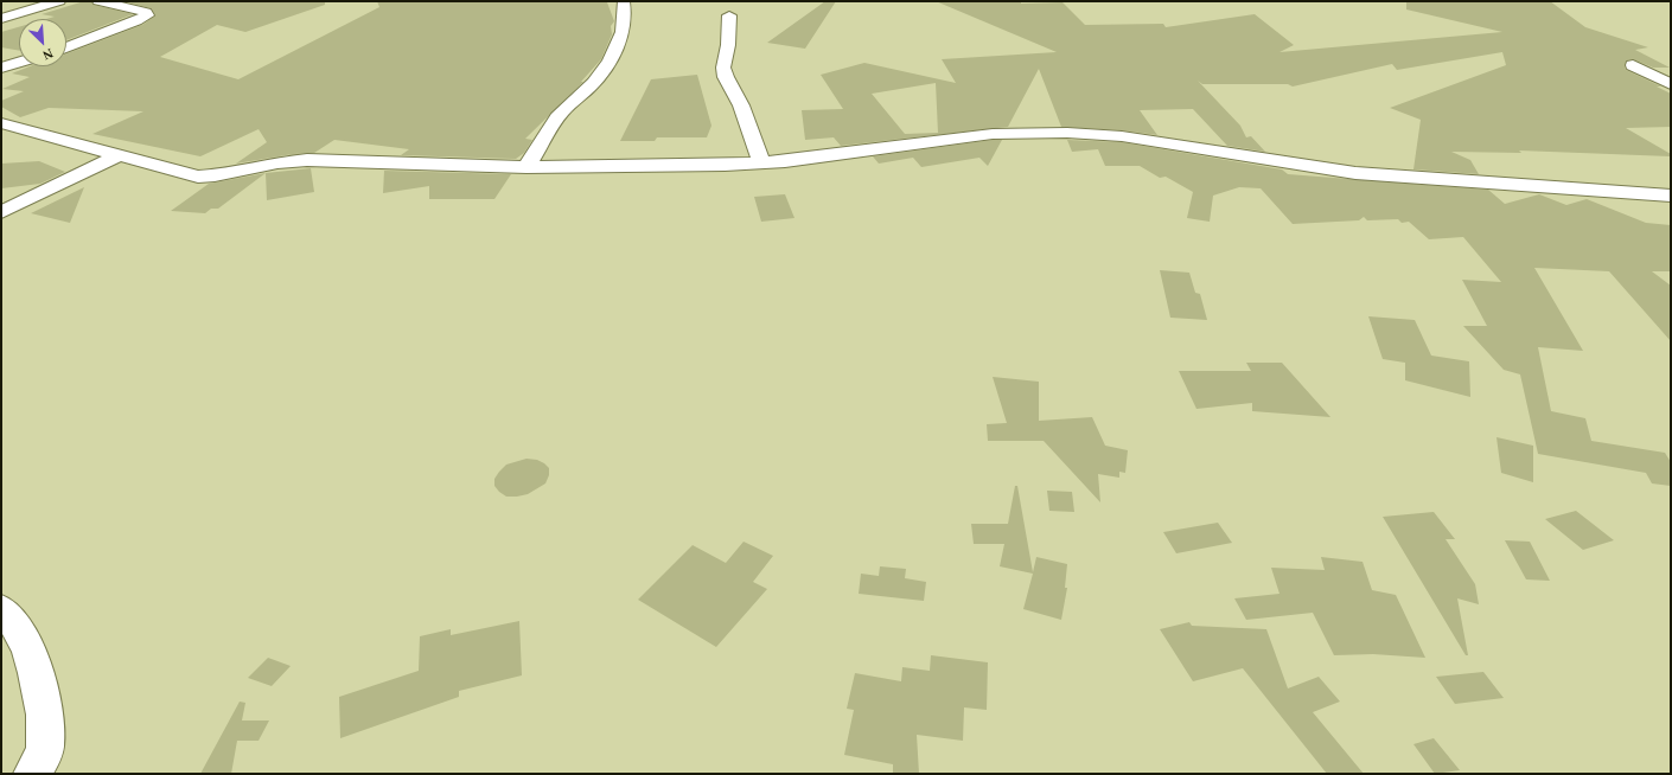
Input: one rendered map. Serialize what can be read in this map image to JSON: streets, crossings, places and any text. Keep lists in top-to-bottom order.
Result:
{
  "north": "bottom right"
}
